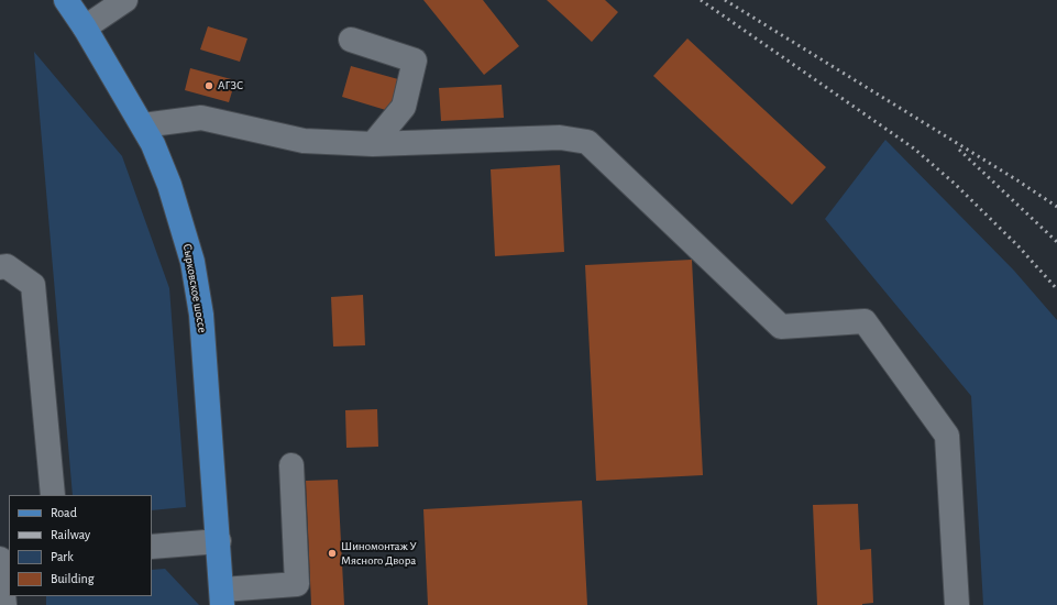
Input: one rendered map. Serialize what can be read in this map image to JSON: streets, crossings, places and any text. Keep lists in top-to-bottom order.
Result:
{
  "streets": {
    "main road": ["Сырковское шоссе"]
  },
  "places": ["АГЗС", "Шиномонтаж У Мясного Двора"],
  "legend": [
    "Road",
    "Railway",
    "Park",
    "Building"
  ]
}
